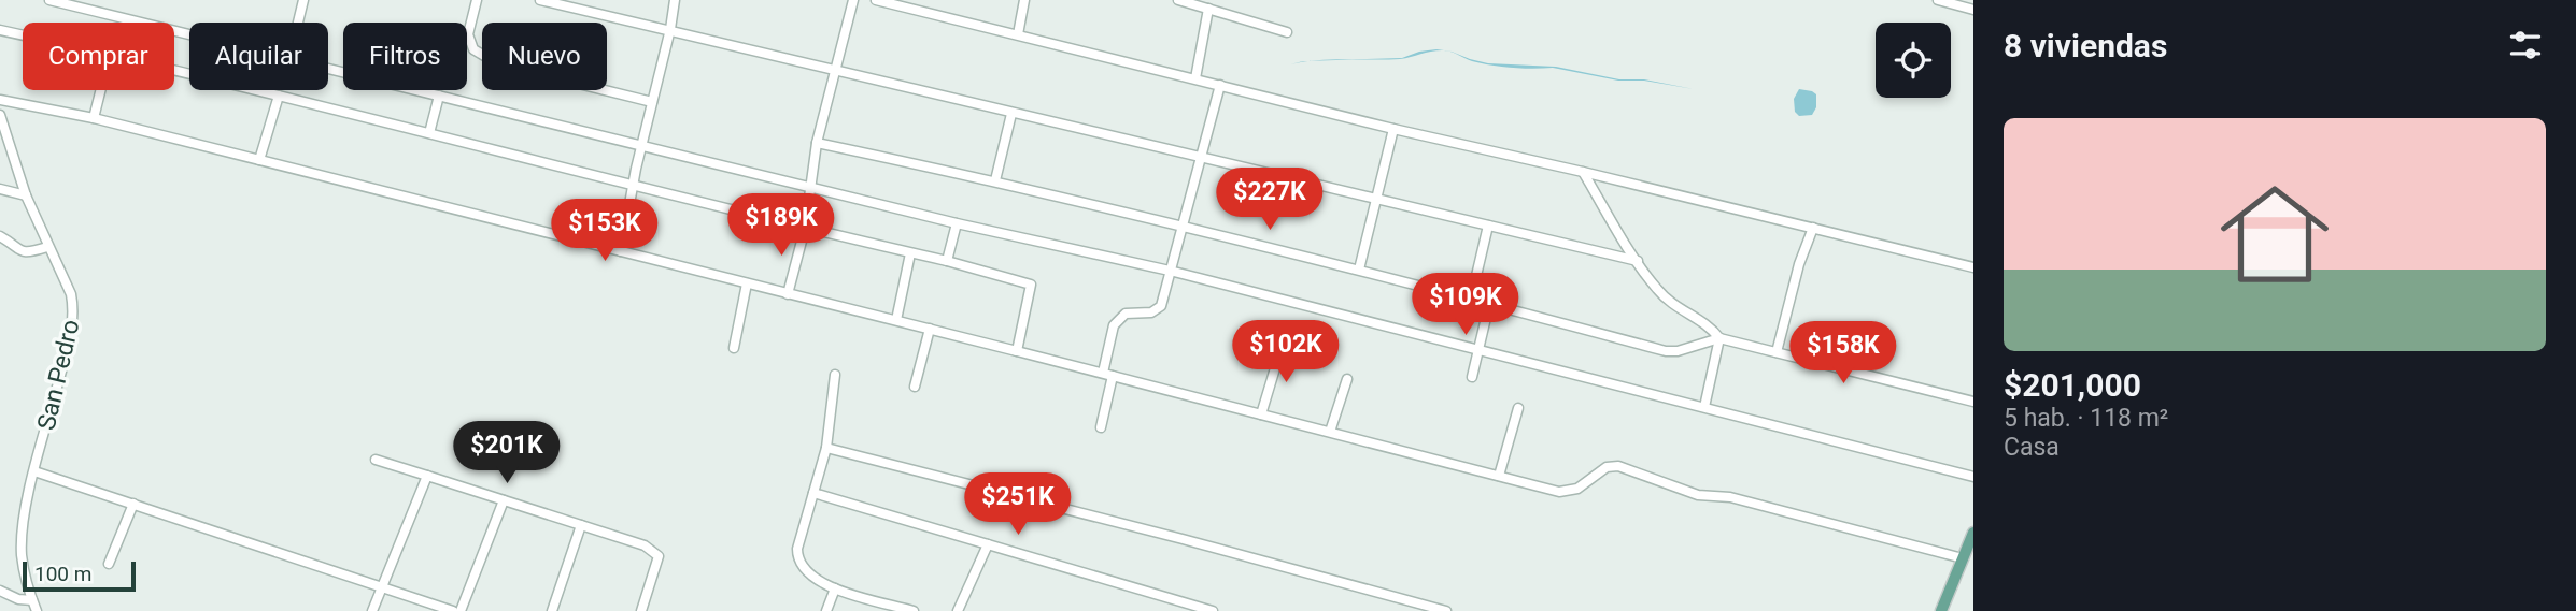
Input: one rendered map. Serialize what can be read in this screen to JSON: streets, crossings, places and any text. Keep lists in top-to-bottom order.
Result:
{
  "streets": {
    "street": ["San Pedro"]
  },
  "scale_bar": "100 m",
  "page": {
    "heading": "8 viviendas",
    "chip": [
      "Comprar",
      "Alquilar",
      "Filtros",
      "Nuevo"
    ],
    "list": [
      {
        "name": "$201,000",
        "note": "5 hab. · 118 m² · Casa"
      }
    ],
    "price": [
      "$227K",
      "$189K",
      "$153K",
      "$109K",
      "$102K",
      "$158K",
      "$201K",
      "$251K"
    ],
    "scale": "100 m"
  }
}
